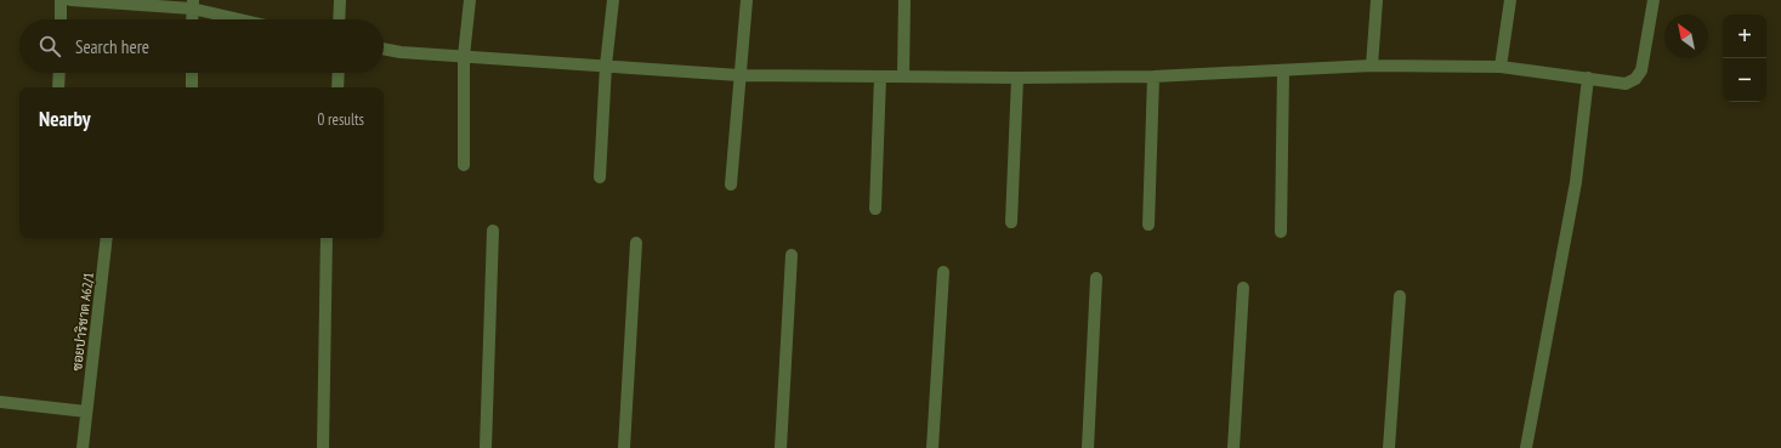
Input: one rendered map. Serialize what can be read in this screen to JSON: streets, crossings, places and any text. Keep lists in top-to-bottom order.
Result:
{
  "streets": {
    "street": ["ซอยปาริชาต A62/1"]
  },
  "north": "top left",
  "page": {
    "map_buttons": ["+", "−"],
    "search": "Search here",
    "heading": ["Nearby", "0 results"]
  }
}
